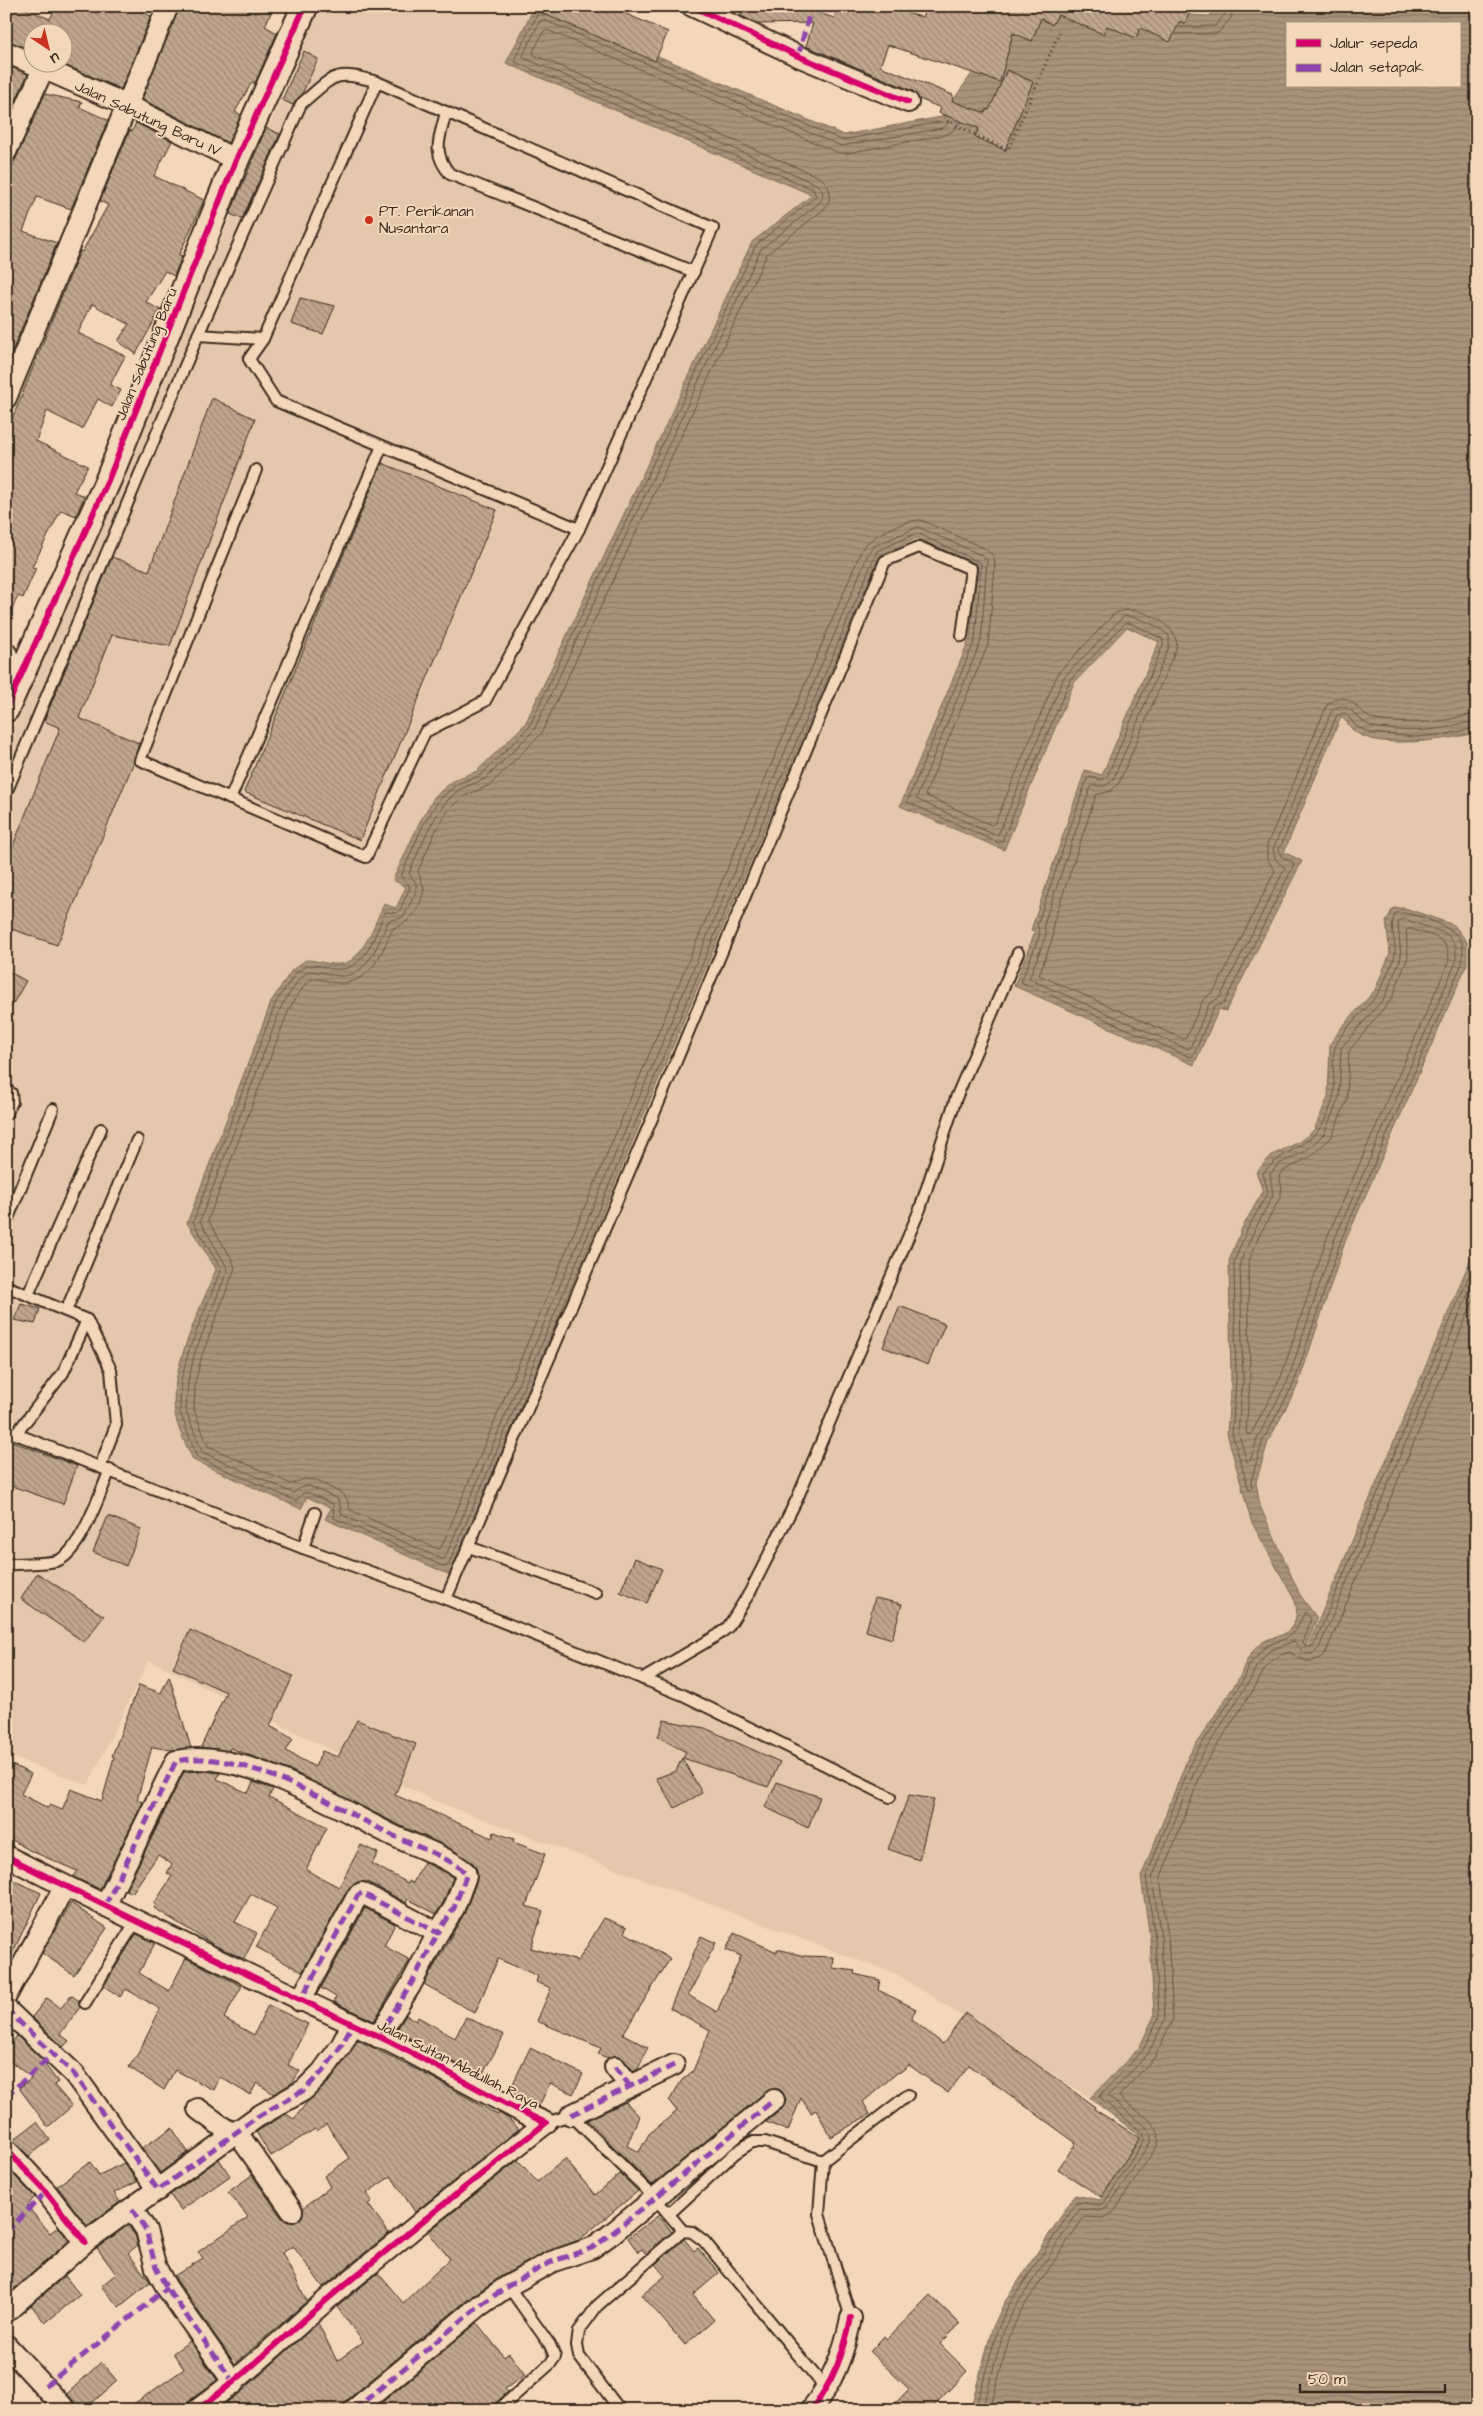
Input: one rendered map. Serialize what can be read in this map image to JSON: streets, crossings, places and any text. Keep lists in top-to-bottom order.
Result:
{
  "streets": {
    "street": ["Jalan Sabutung Baru IV", "Jalan Sabutung Baru", "Jalan Sultan Abdullah Raya"]
  },
  "crossings": [
    ["Jalan Sabutung Baru IV", "Jalan Sabutung Baru"]
  ],
  "places": ["PT. Perikanan Nusantara"],
  "legend": ["Jalur sepeda", "Jalan setapak"],
  "scale_bar": "50 m",
  "north": "bottom right"
}
